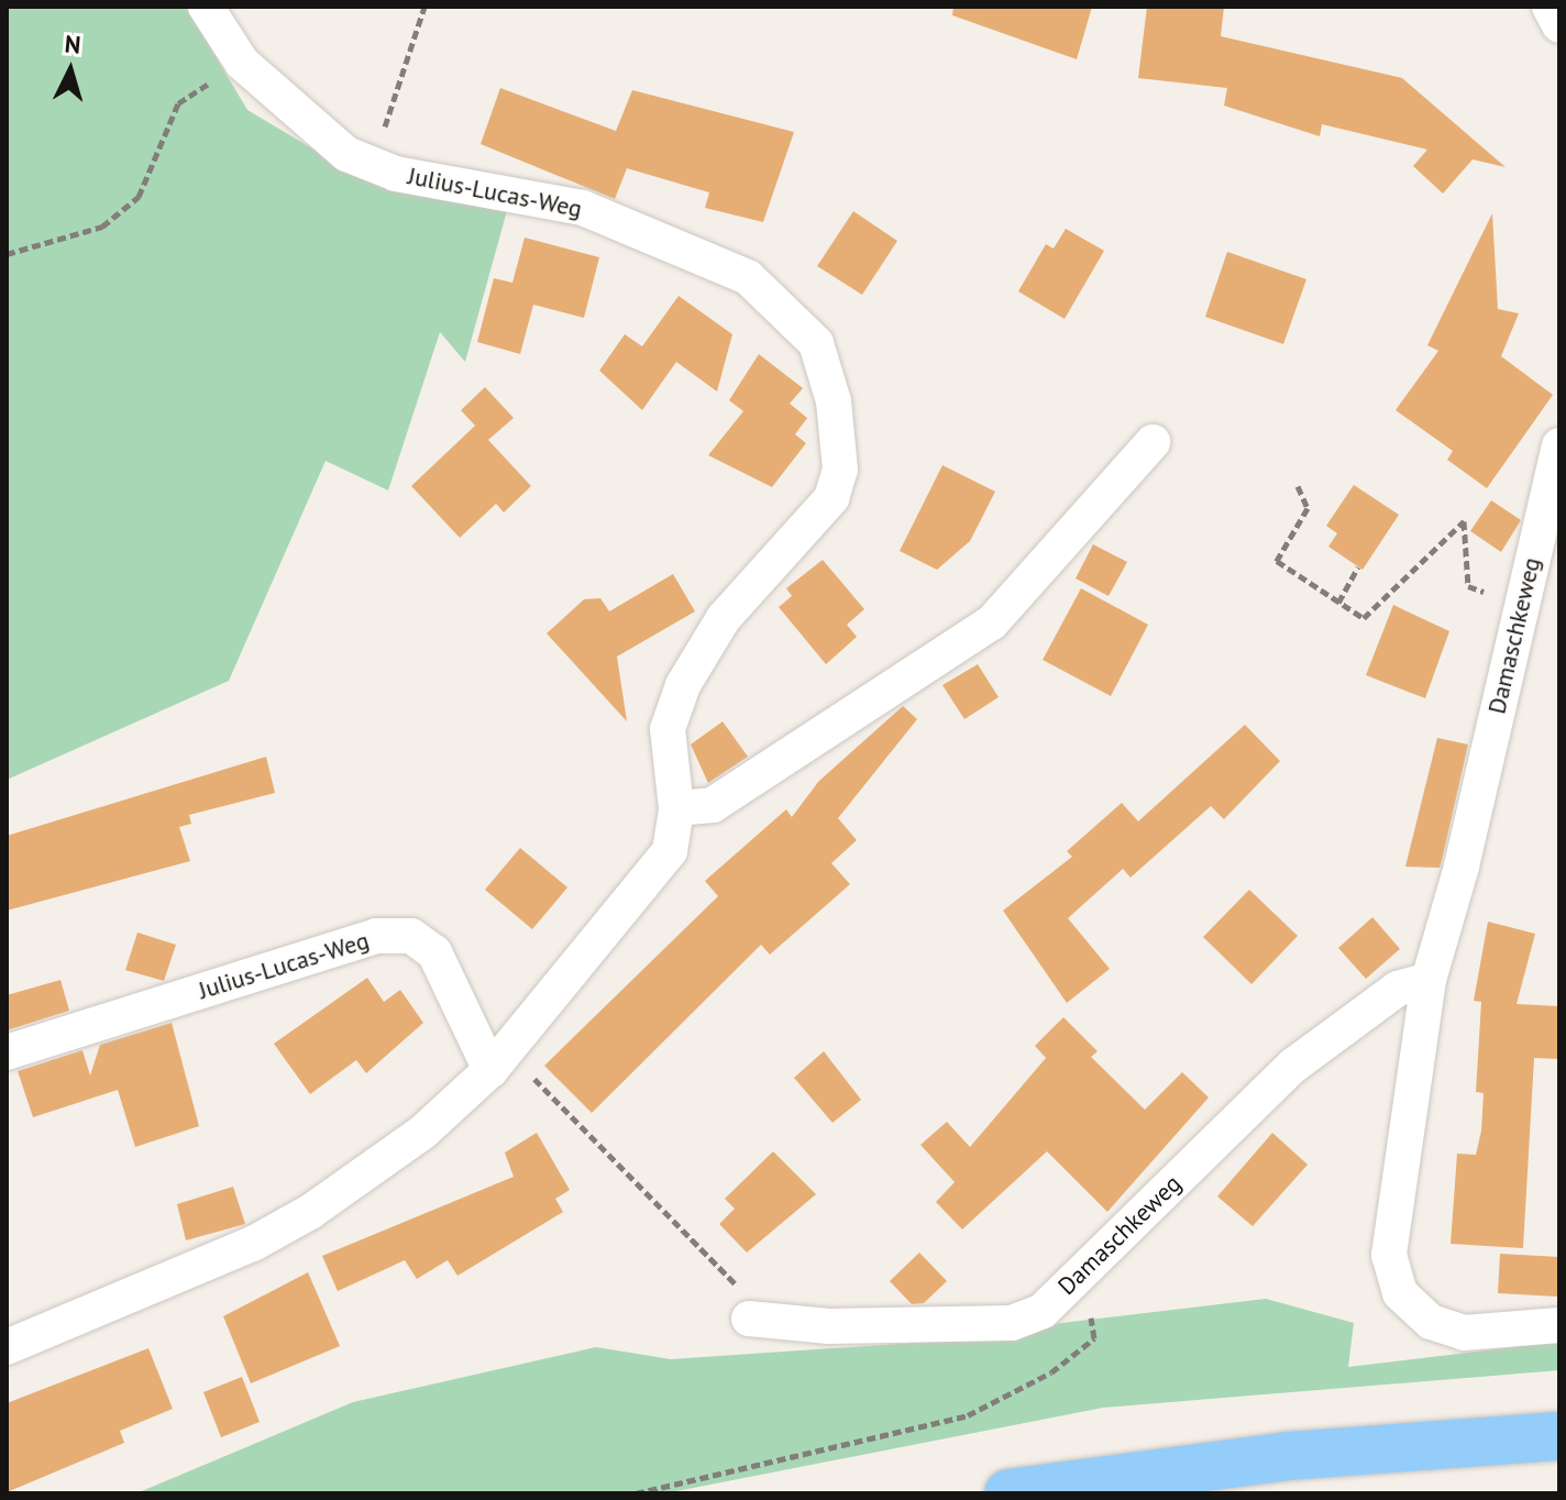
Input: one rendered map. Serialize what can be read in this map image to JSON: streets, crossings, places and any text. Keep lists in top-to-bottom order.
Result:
{
  "streets": {
    "street": ["Julius-Lucas-Weg", "Damaschkeweg"]
  },
  "north": "top"
}
